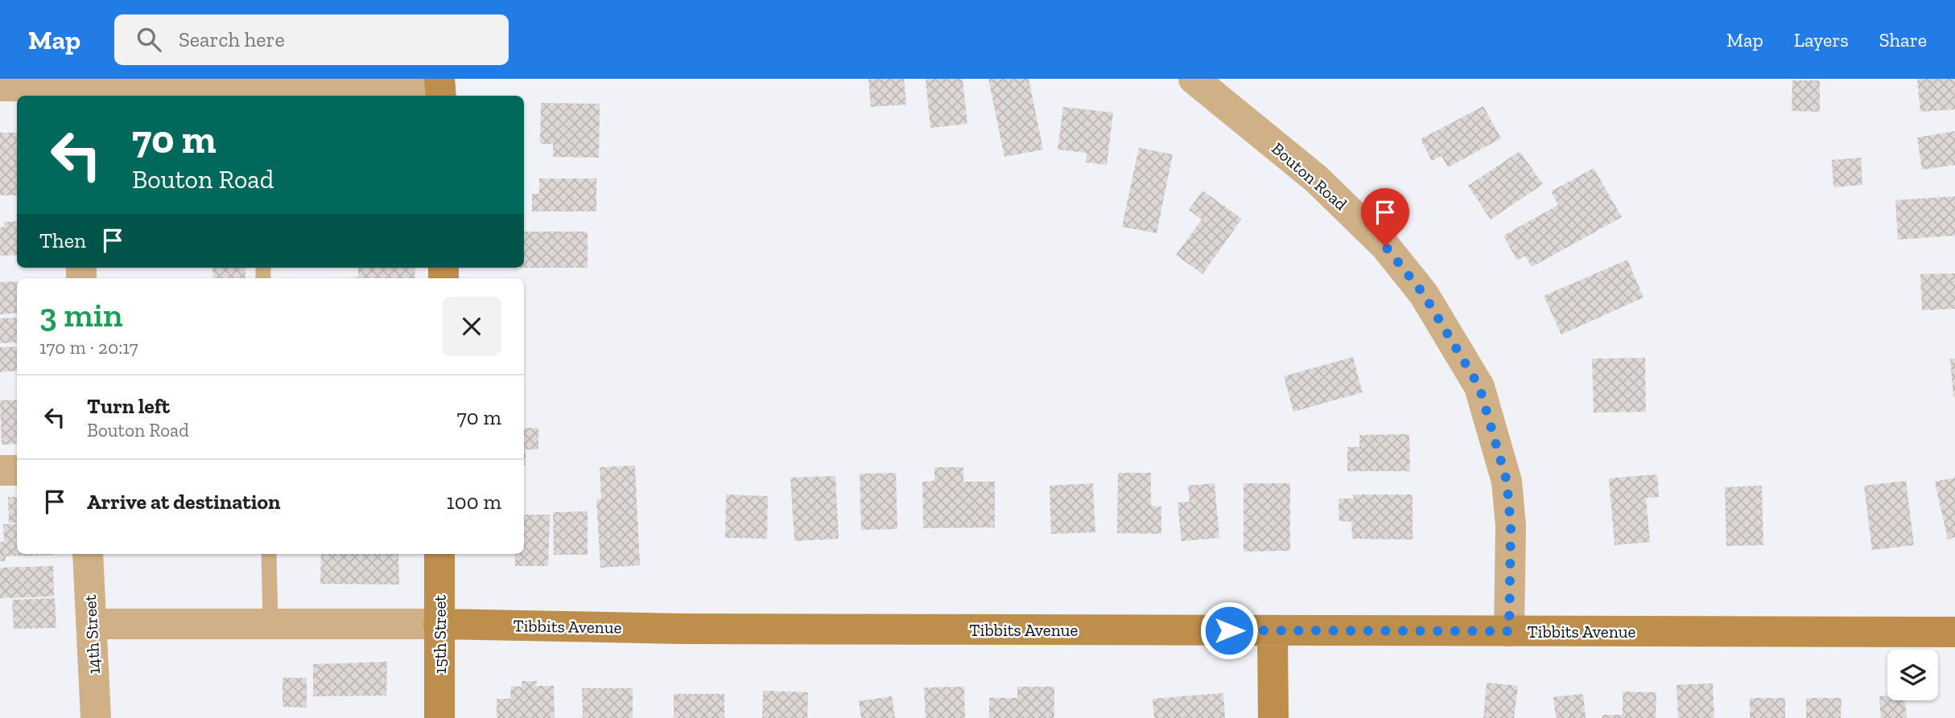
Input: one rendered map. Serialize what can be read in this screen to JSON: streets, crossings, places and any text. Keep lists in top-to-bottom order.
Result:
{
  "streets": {
    "street": [
      "Bouton Road",
      "Tibbits Avenue",
      "14th Street",
      "15th Street"
    ]
  },
  "crossings": [
    ["Bouton Road", "Tibbits Avenue"],
    ["Tibbits Avenue", "14th Street"],
    ["Tibbits Avenue", "15th Street"]
  ],
  "page": {
    "header": "Map",
    "search": "Search here",
    "nav": ["Map", "Layers", "Share"],
    "turn": ["70 m", "Bouton Road"],
    "then": "Then",
    "heading": ["3 min", "170 m · 20:17"],
    "list": [
      {
        "name": "Turn left",
        "note": "Bouton Road",
        "value": "70 m"
      },
      {
        "name": "Arrive at destination",
        "value": "100 m"
      }
    ]
  }
}
